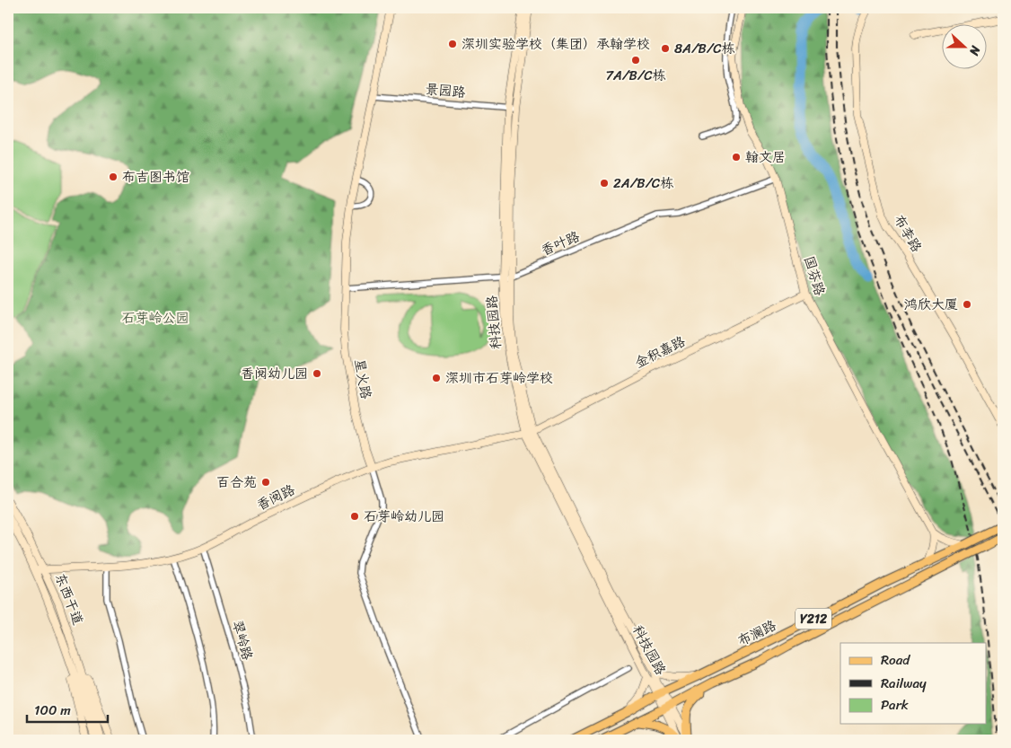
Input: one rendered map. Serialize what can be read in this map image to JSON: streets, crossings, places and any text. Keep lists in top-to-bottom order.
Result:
{
  "streets": {
    "main road": [
      "布李路",
      "国芬路",
      "科技园路",
      "金积嘉路",
      "星火路",
      "香阅路",
      "东西干道",
      "Y212",
      "布澜路"
    ],
    "street": ["景园路", "香叶路", "翠岭路"]
  },
  "crossings": [
    ["景园路", "科技园路"],
    ["景园路", "星火路"],
    ["香叶路", "国芬路"],
    ["香叶路", "科技园路"],
    ["香叶路", "星火路"],
    ["国芬路", "金积嘉路"],
    ["科技园路", "金积嘉路"],
    ["科技园路", "香阅路"],
    ["科技园路", "布澜路"],
    ["金积嘉路", "香阅路"],
    ["星火路", "香阅路"],
    ["香阅路", "东西干道"],
    ["香阅路", "翠岭路"]
  ],
  "parks": ["石芽岭公园"],
  "places": [
    "深圳实验学校（集团）承翰学校",
    "8A/B/C栋",
    "7A/B/C栋",
    "翰文居",
    "布吉图书馆",
    "2A/B/C栋",
    "鸿欣大厦",
    "香阅幼儿园",
    "深圳市石芽岭学校",
    "百合苑",
    "石芽岭幼儿园"
  ],
  "legend": ["Road", "Railway", "Park"],
  "scale_bar": "100 m",
  "north": "right"
}
